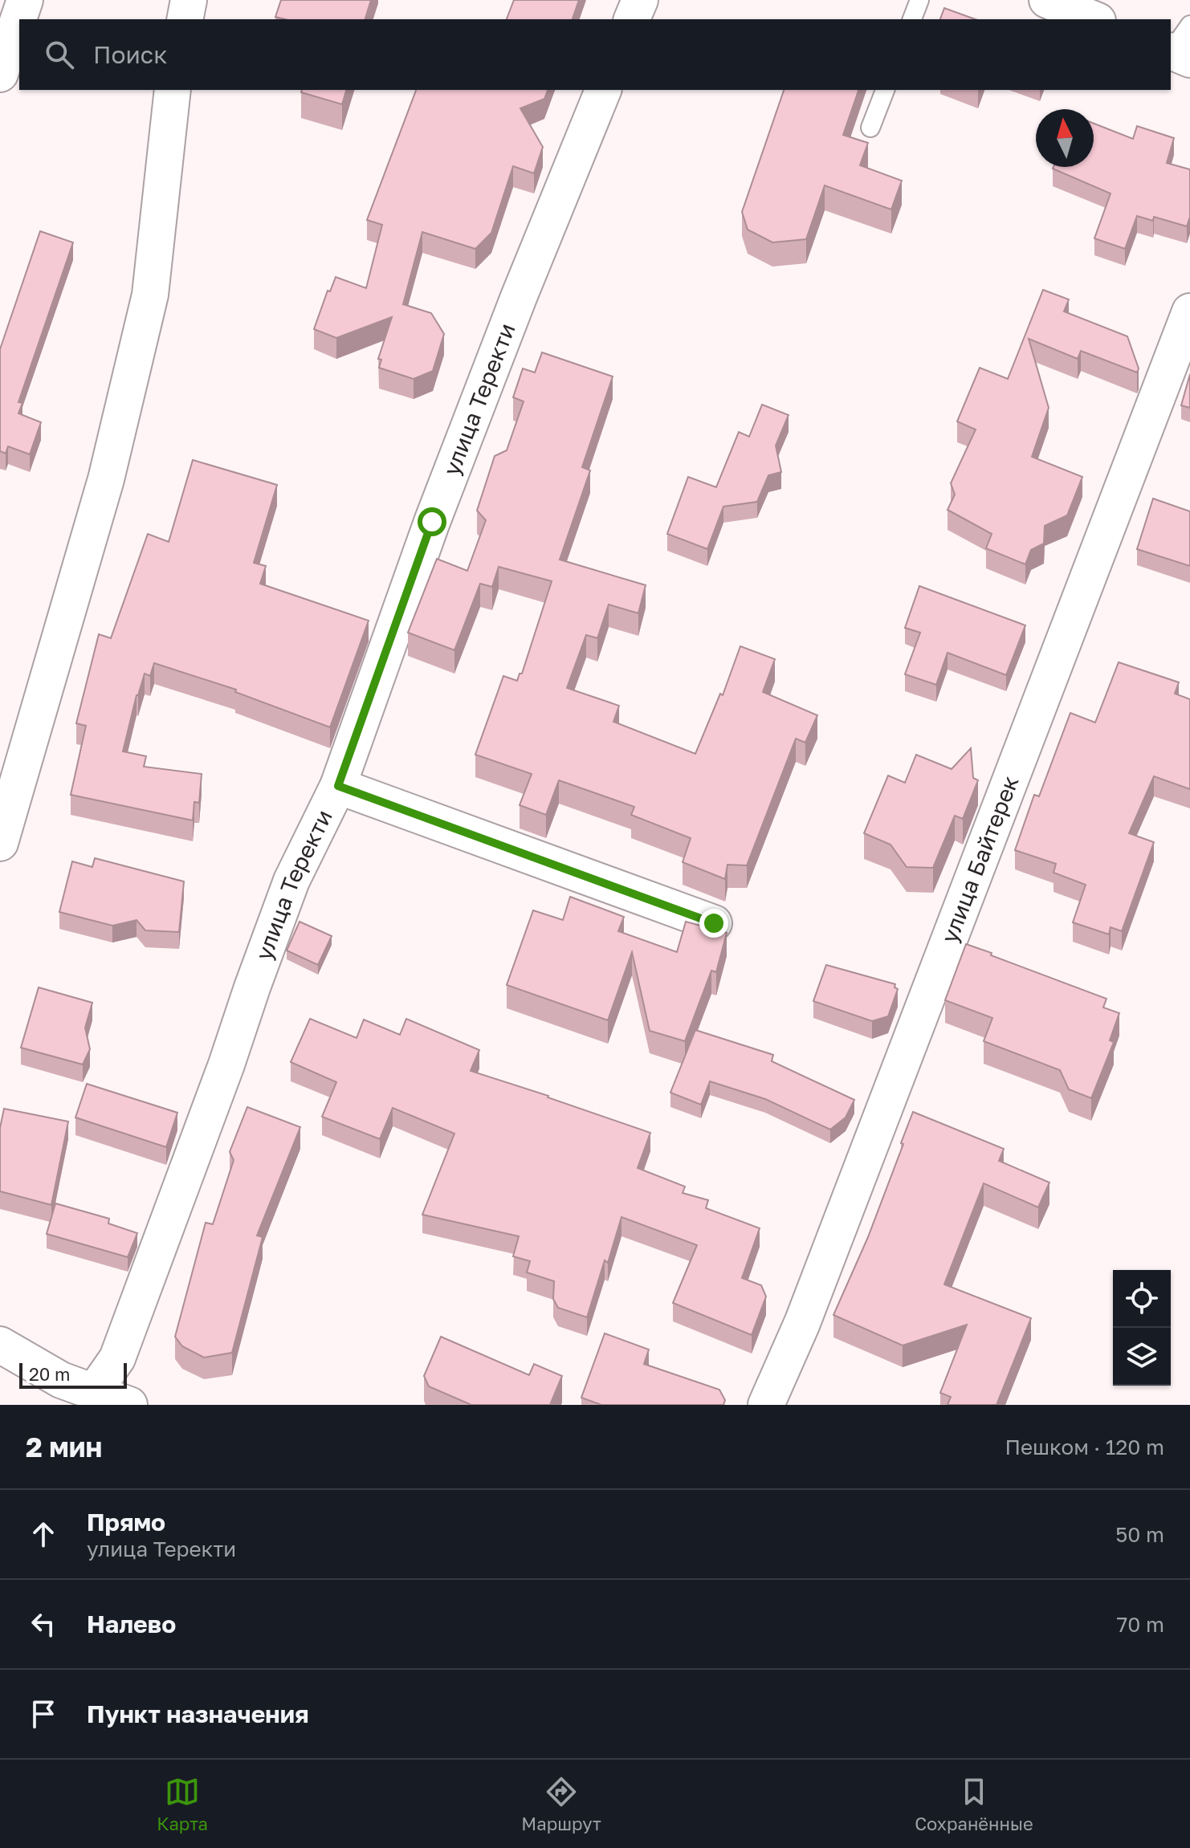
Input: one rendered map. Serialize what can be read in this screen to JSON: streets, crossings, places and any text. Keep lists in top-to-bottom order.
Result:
{
  "streets": {
    "street": ["улица Теректи", "улица Байтерек"]
  },
  "scale_bar": "20 m",
  "north": "top",
  "page": {
    "search": "Поиск",
    "scale": "20 m",
    "heading": ["2 мин", "Пешком · 120 m"],
    "list": [
      ["Прямо", "улица Теректи", "50 m"],
      ["Налево", "70 m"],
      "Пункт назначения"
    ],
    "nav": ["Карта", "Маршрут", "Сохранённые"]
  }
}
